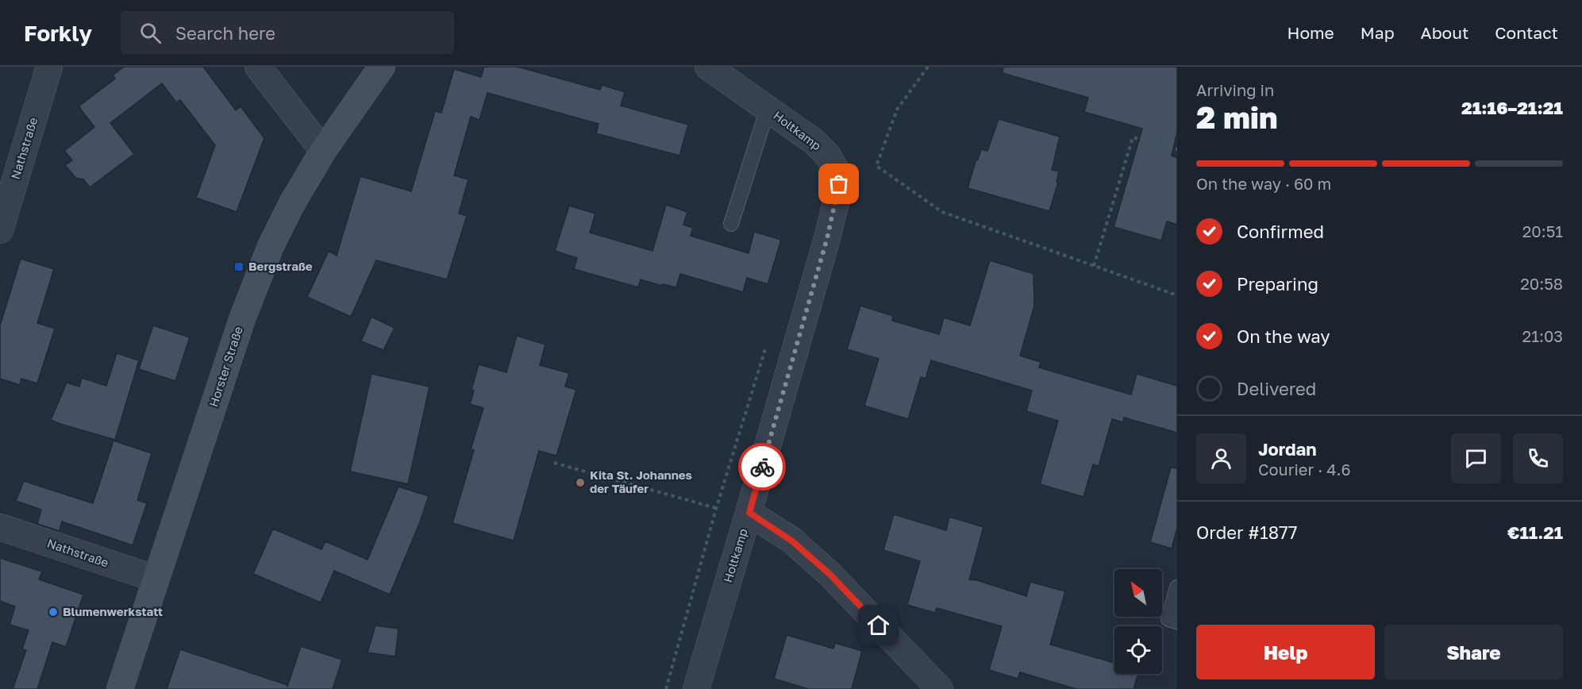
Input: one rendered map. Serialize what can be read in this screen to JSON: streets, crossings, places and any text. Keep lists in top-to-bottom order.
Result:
{
  "streets": {
    "street": ["Holtkamp", "Nathstraße", "Horster Straße"]
  },
  "crossings": [
    ["Nathstraße", "Horster Straße"]
  ],
  "places": {
    "transit": ["Bergstraße"],
    "other": ["Kita St. Johannes der Täufer", "Blumenwerkstatt"]
  },
  "north": "top left",
  "page": {
    "header": "Forkly",
    "search": "Search here",
    "nav": [
      "Home",
      "Map",
      "About",
      "Contact"
    ],
    "heading": ["2 min", "Arriving in", "21:16–21:21"],
    "panel": [
      "Jordan",
      "Courier · 4.6",
      "Order #1877",
      "€11.21"
    ],
    "bar": "On the way · 60 m",
    "list": [
      ["Confirmed", "20:51"],
      ["Preparing", "20:58"],
      ["On the way", "21:03"],
      "Delivered"
    ],
    "buttons": ["Help", "Share"]
  }
}
